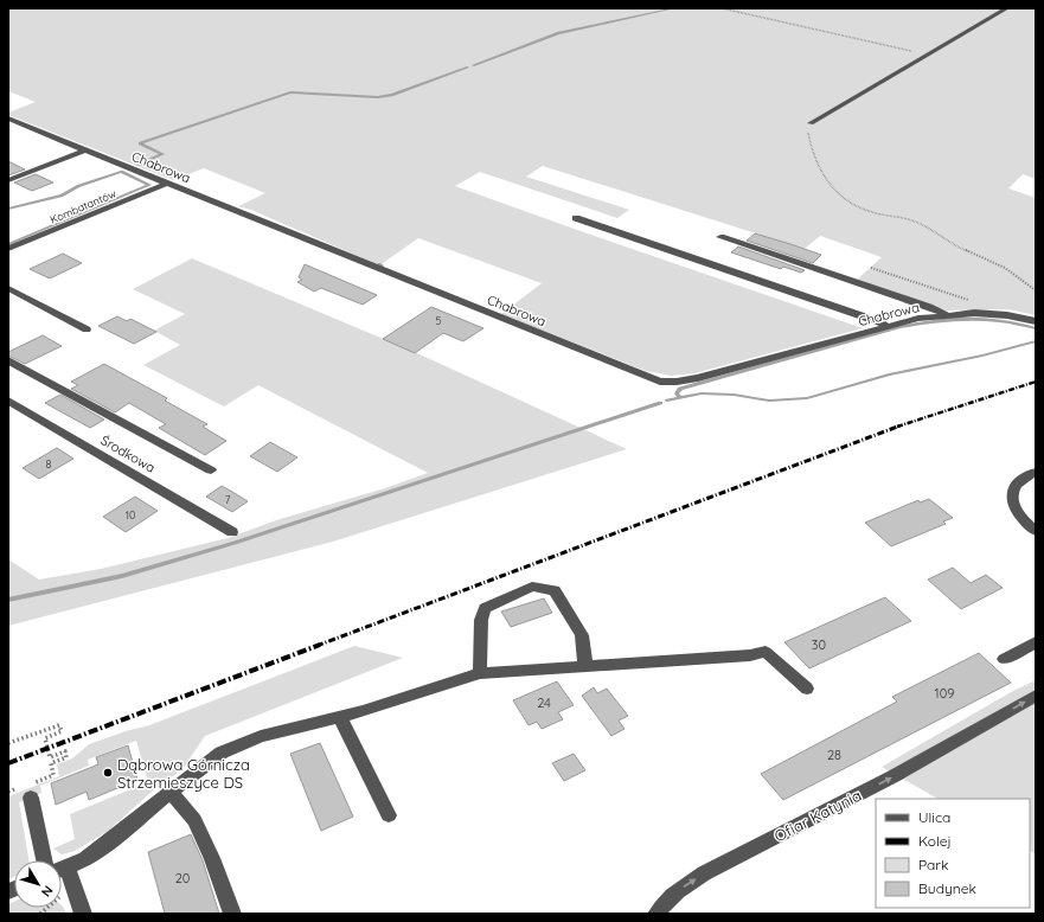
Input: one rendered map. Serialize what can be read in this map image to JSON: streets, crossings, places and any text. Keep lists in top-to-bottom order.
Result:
{
  "streets": {
    "street": [
      "Chabrowa",
      "Kombatantów",
      "Środkowa",
      "Ofiar Katynia"
    ]
  },
  "crossings": [
    ["Chabrowa", "Kombatantów"]
  ],
  "one_way": ["Ofiar Katynia"],
  "places": ["Dąbrowa Górnicza Strzemieszyce DS"],
  "house_numbers": [
    "5",
    "8",
    "7",
    "10",
    "30",
    "109",
    "24",
    "28",
    "20"
  ],
  "legend": [
    "Ulica",
    "Kolej",
    "Park",
    "Budynek"
  ],
  "north": "bottom right"
}
